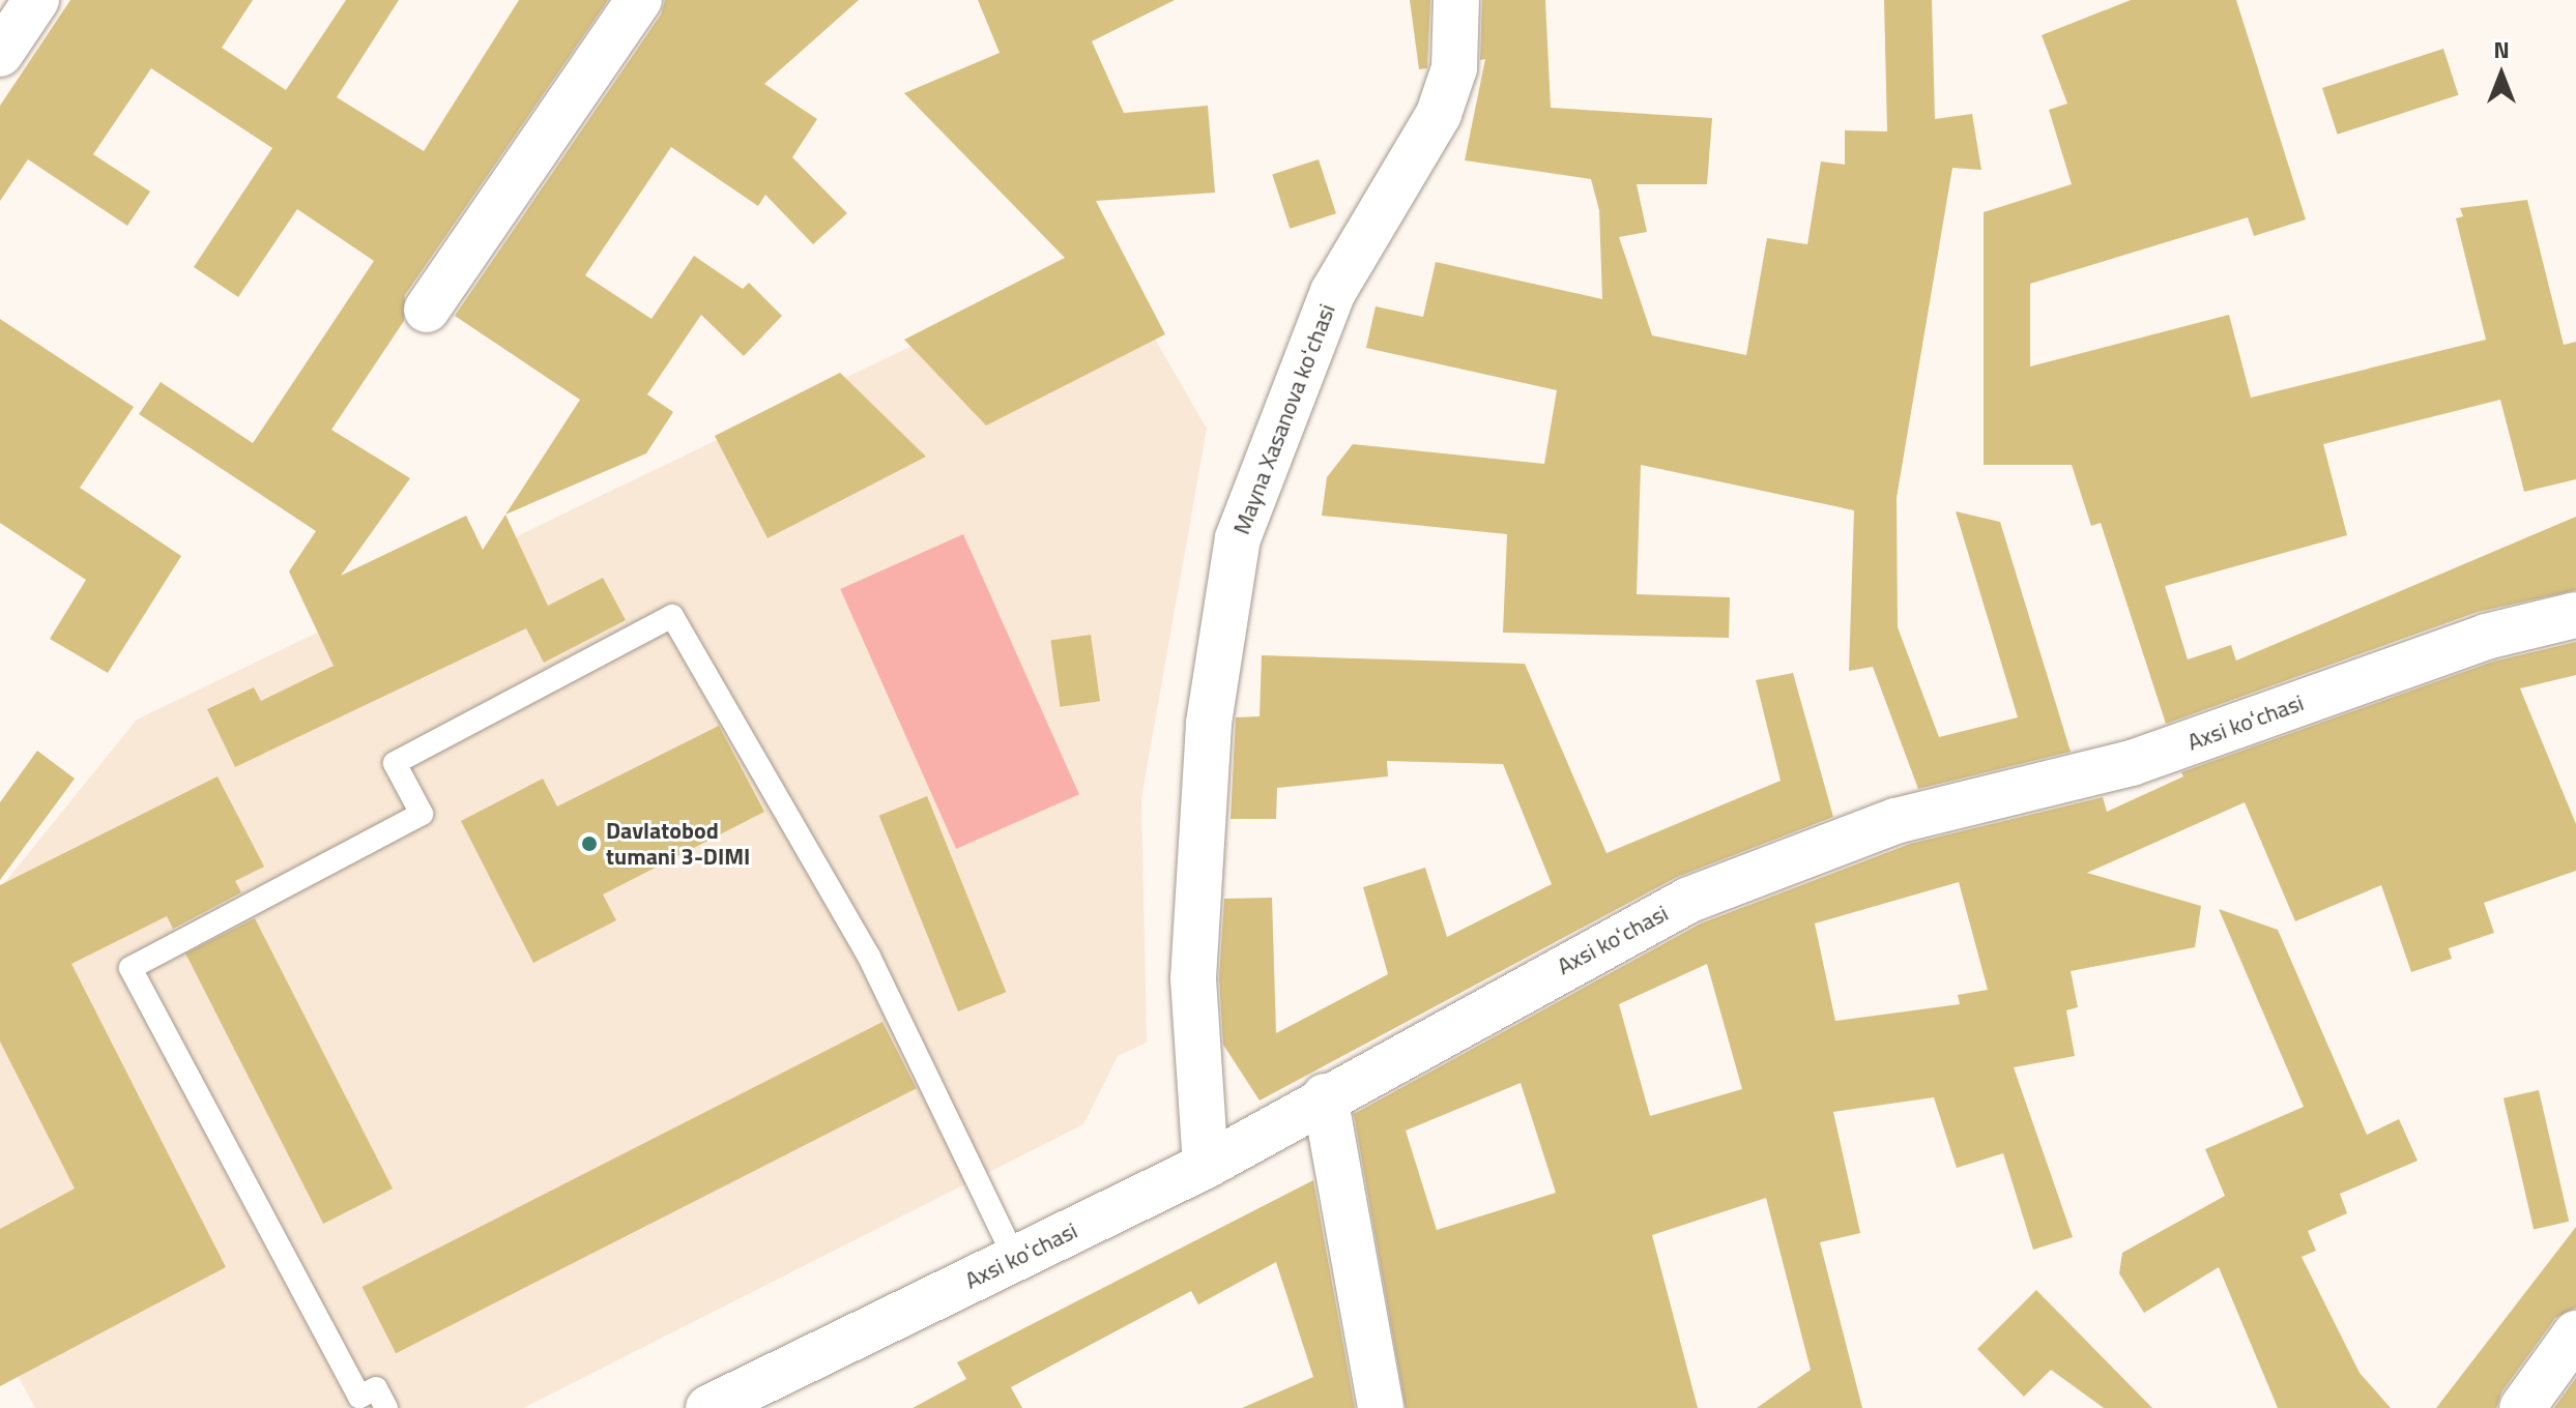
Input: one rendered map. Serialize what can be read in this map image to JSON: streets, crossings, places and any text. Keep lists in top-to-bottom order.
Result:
{
  "streets": {
    "street": ["Mayna Xasanova koʻchasi", "Axsi koʻchasi"]
  },
  "crossings": [
    ["Mayna Xasanova koʻchasi", "Axsi koʻchasi"]
  ],
  "places": ["Davlatobod tumani 3-DIMI"],
  "north": "top"
}
